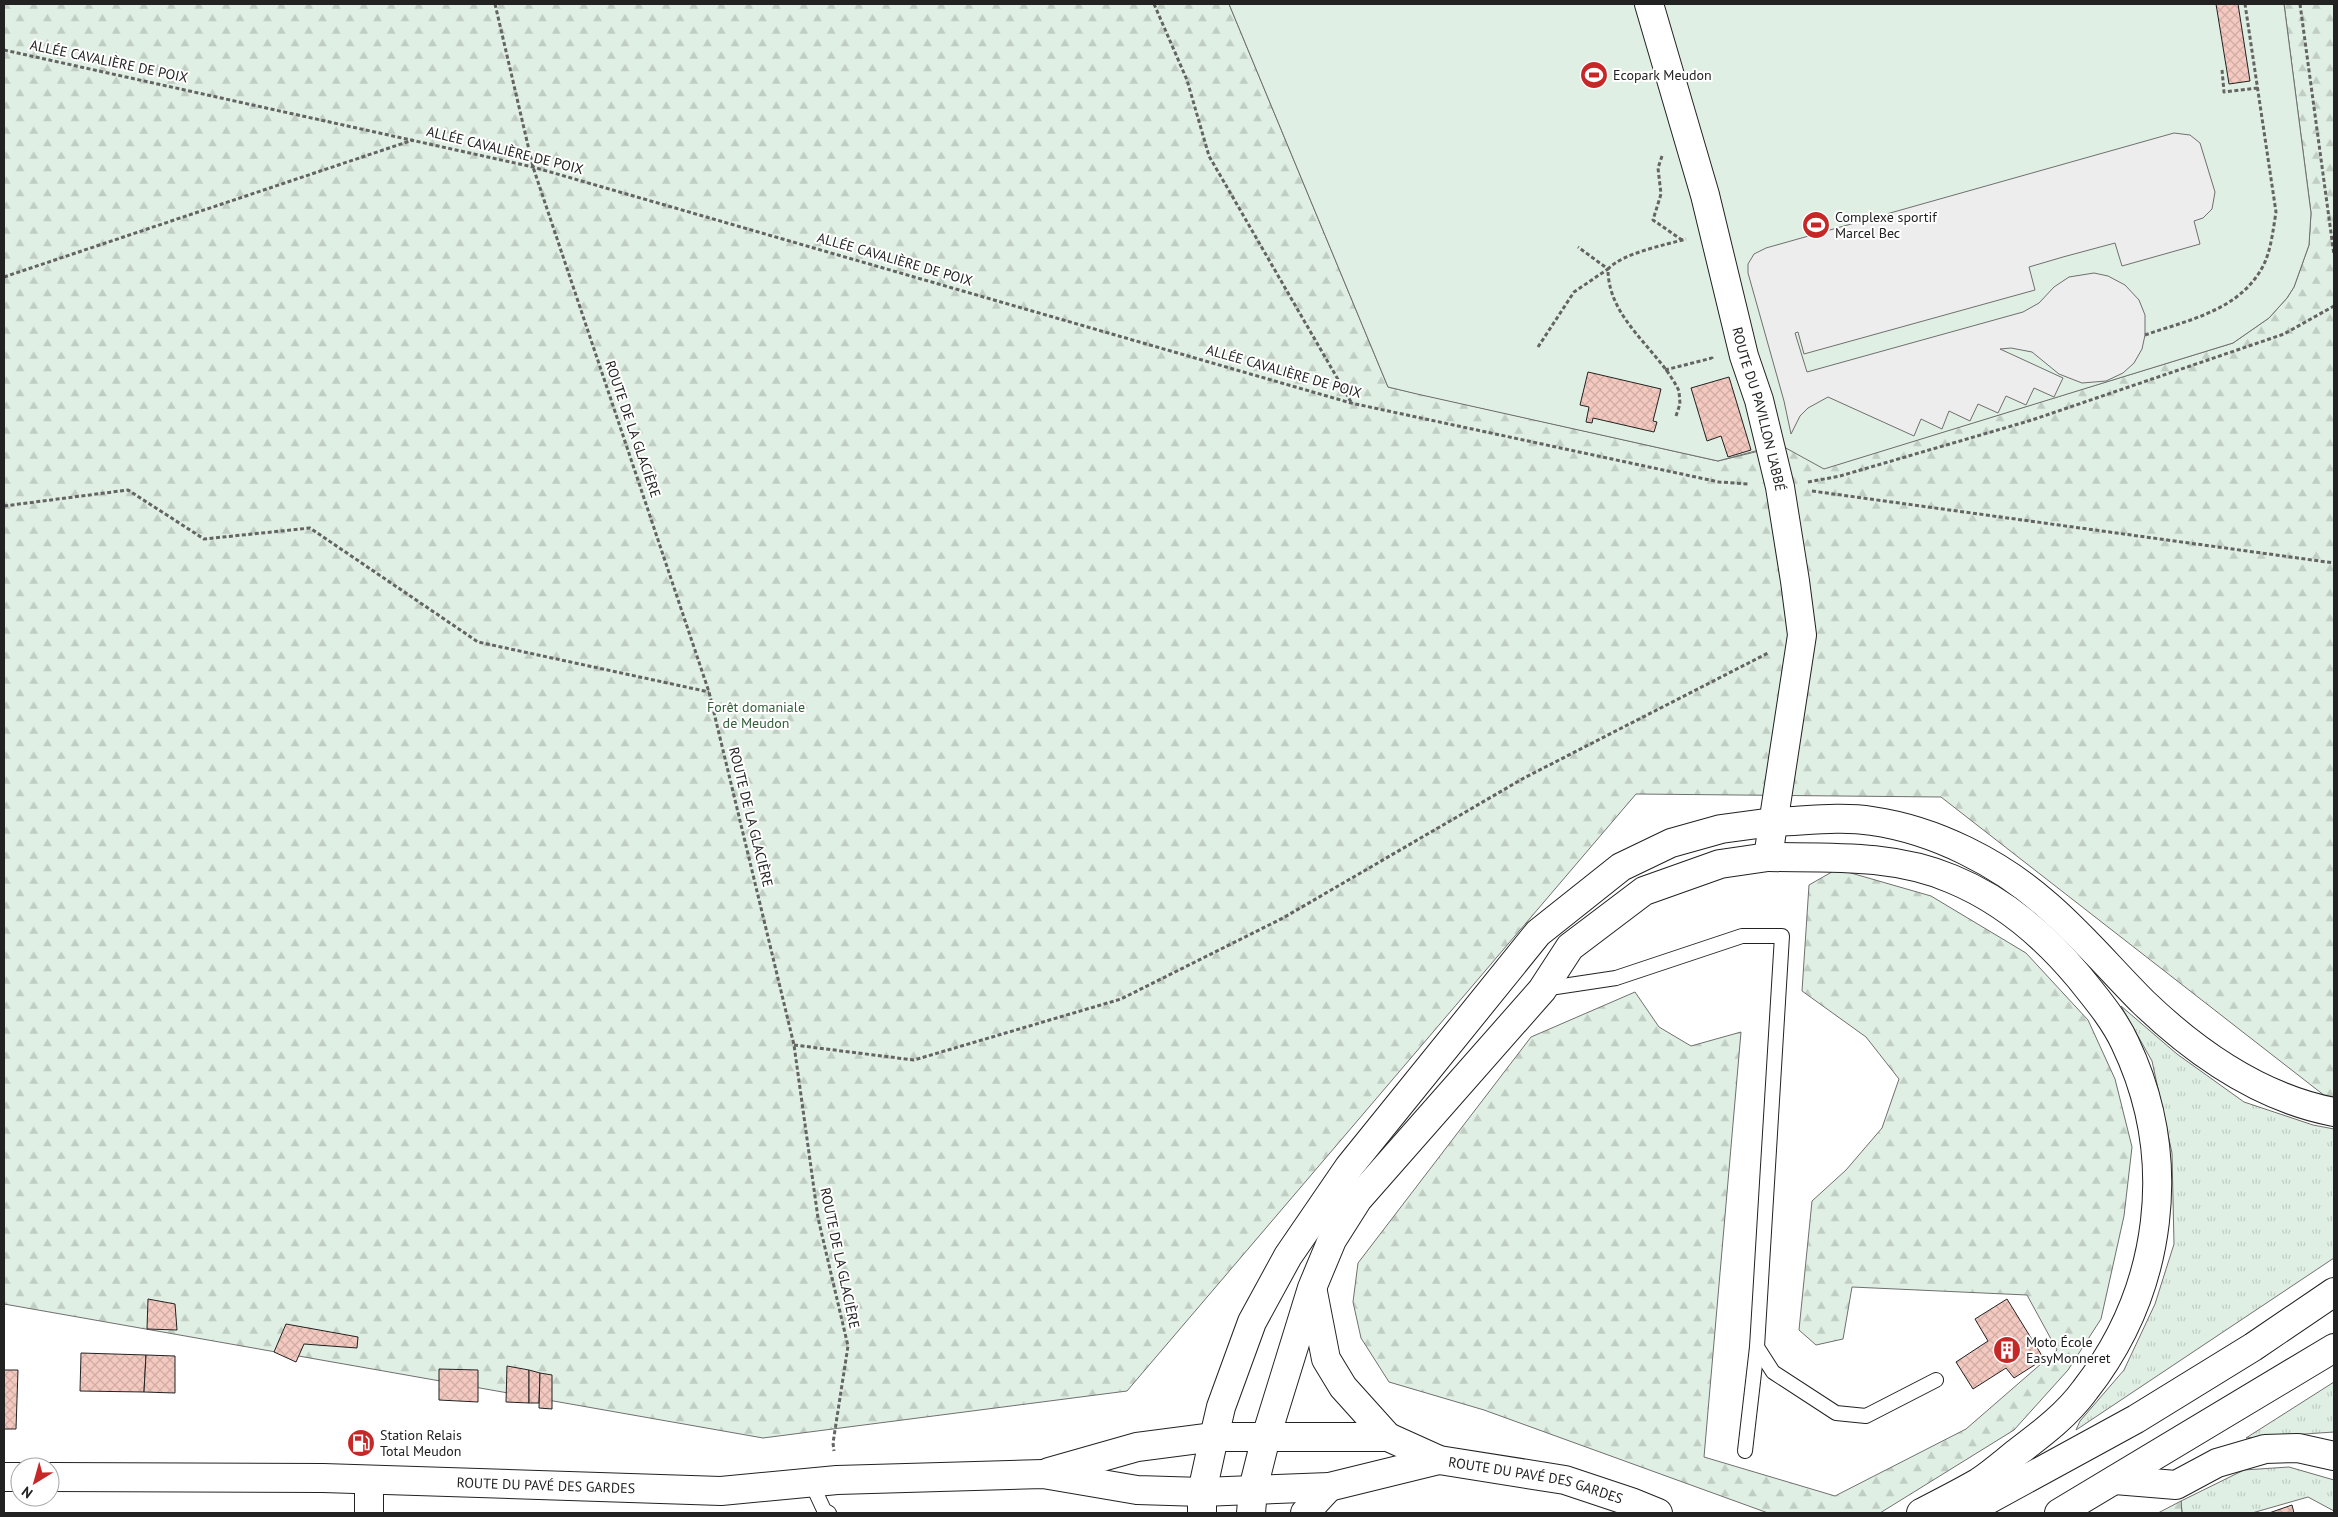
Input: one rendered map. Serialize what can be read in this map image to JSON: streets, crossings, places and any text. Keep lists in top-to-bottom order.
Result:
{
  "streets": {
    "main road": ["ROUTE DU PAVILLON L'ABBÉ", "ROUTE DU PAVÉ DES GARDES"],
    "path": ["ALLÉE CAVALIÈRE DE POIX", "ROUTE DE LA GLACIÈRE"]
  },
  "crossings": [
    ["ALLÉE CAVALIÈRE DE POIX", "ROUTE DU PAVILLON L'ABBÉ"],
    ["ALLÉE CAVALIÈRE DE POIX", "ROUTE DE LA GLACIÈRE"],
    ["ROUTE DE LA GLACIÈRE", "ROUTE DU PAVÉ DES GARDES"]
  ],
  "parks": ["Forêt domaniale de Meudon"],
  "places": {
    "sports": ["Ecopark Meudon", "Complexe sportif Marcel Bec"],
    "building": ["Moto École EasyMonneret"],
    "fuel station": ["Station Relais Total Meudon"]
  },
  "north": "bottom left"
}
